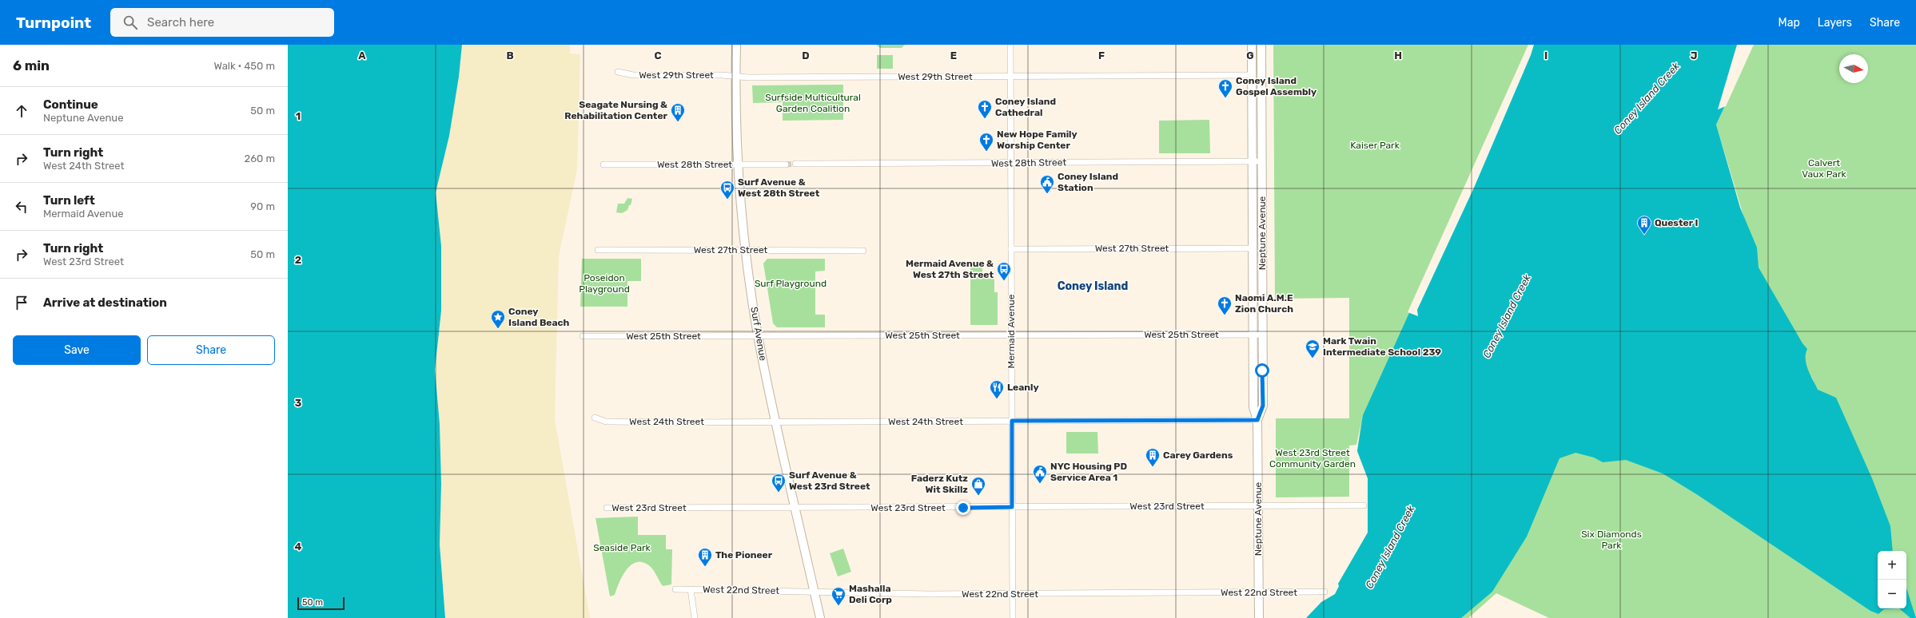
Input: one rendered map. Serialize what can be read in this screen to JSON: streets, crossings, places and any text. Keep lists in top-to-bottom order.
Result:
{
  "streets": {
    "main road": ["Neptune Avenue", "Surf Avenue"],
    "street": [
      "West 29th Street",
      "West 28th Street",
      "West 27th Street",
      "Mermaid Avenue",
      "West 25th Street",
      "West 24th Street",
      "West 23rd Street",
      "West 22nd Street"
    ]
  },
  "crossings": [
    ["West 29th Street", "Neptune Avenue"],
    ["West 29th Street", "Mermaid Avenue"],
    ["West 29th Street", "Surf Avenue"],
    ["West 28th Street", "Neptune Avenue"],
    ["West 28th Street", "Mermaid Avenue"],
    ["West 28th Street", "Surf Avenue"],
    ["Neptune Avenue", "West 27th Street"],
    ["Neptune Avenue", "West 25th Street"],
    ["Neptune Avenue", "West 24th Street"],
    ["Neptune Avenue", "West 23rd Street"],
    ["Neptune Avenue", "West 22nd Street"],
    ["West 27th Street", "Mermaid Avenue"],
    ["West 27th Street", "Surf Avenue"],
    ["Mermaid Avenue", "West 25th Street"],
    ["Mermaid Avenue", "West 24th Street"],
    ["Mermaid Avenue", "West 23rd Street"],
    ["Mermaid Avenue", "West 22nd Street"],
    ["Surf Avenue", "West 25th Street"],
    ["Surf Avenue", "West 24th Street"],
    ["Surf Avenue", "West 23rd Street"],
    ["Surf Avenue", "West 22nd Street"]
  ],
  "districts": ["Coney Island"],
  "water": ["Coney Island Creek"],
  "parks": [
    "Surfside Multicultural Garden Coalition",
    "Kaiser Park",
    "Calvert Vaux Park",
    "Poseidon Playground",
    "Surf Playground",
    "West 23rd Street Community Garden",
    "Six Diamonds Park",
    "Seaside Park"
  ],
  "places": {
    "church": [
      "Coney Island Gospel Assembly",
      "Coney Island Cathedral",
      "New Hope Family Worship Center",
      "Naomi A.M.E Zion Church"
    ],
    "building": [
      "Seagate Nursing & Rehabilitation Center",
      "Quester I",
      "Carey Gardens",
      "The Pioneer"
    ],
    "public building": ["Coney Island Station", "NYC Housing PD Service Area 1"],
    "bus stop": ["Surf Avenue & West 28th Street", "Mermaid Avenue & West 27th Street", "Surf Avenue & West 23rd Street"],
    "place": ["Coney Island Beach"],
    "school or university": ["Mark Twain Intermediate School 239"],
    "restaurant": ["Leanly"],
    "shop": ["Faderz Kutz Wit Skillz"],
    "supermarket": ["Mashalla Deli Corp"]
  },
  "scale_bar": "50 m",
  "north": "right",
  "page": {
    "header": "Turnpoint",
    "search": "Search here",
    "nav": ["Map", "Layers", "Share"],
    "heading": ["6 min", "Walk · 450 m"],
    "list": [
      ["Continue", "Neptune Avenue", "50 m"],
      ["Turn right", "West 24th Street", "260 m"],
      ["Turn left", "Mermaid Avenue", "90 m"],
      ["Turn right", "West 23rd Street", "50 m"],
      "Arrive at destination"
    ],
    "buttons": ["Save", "Share"],
    "map_buttons": ["+", "−"],
    "scale": "50 m"
  },
  "grid": {
    "columns": [
      "A",
      "B",
      "C",
      "D",
      "E",
      "F",
      "G",
      "H",
      "I",
      "J"
    ],
    "rows": [
      "1",
      "2",
      "3",
      "4"
    ]
  }
}
